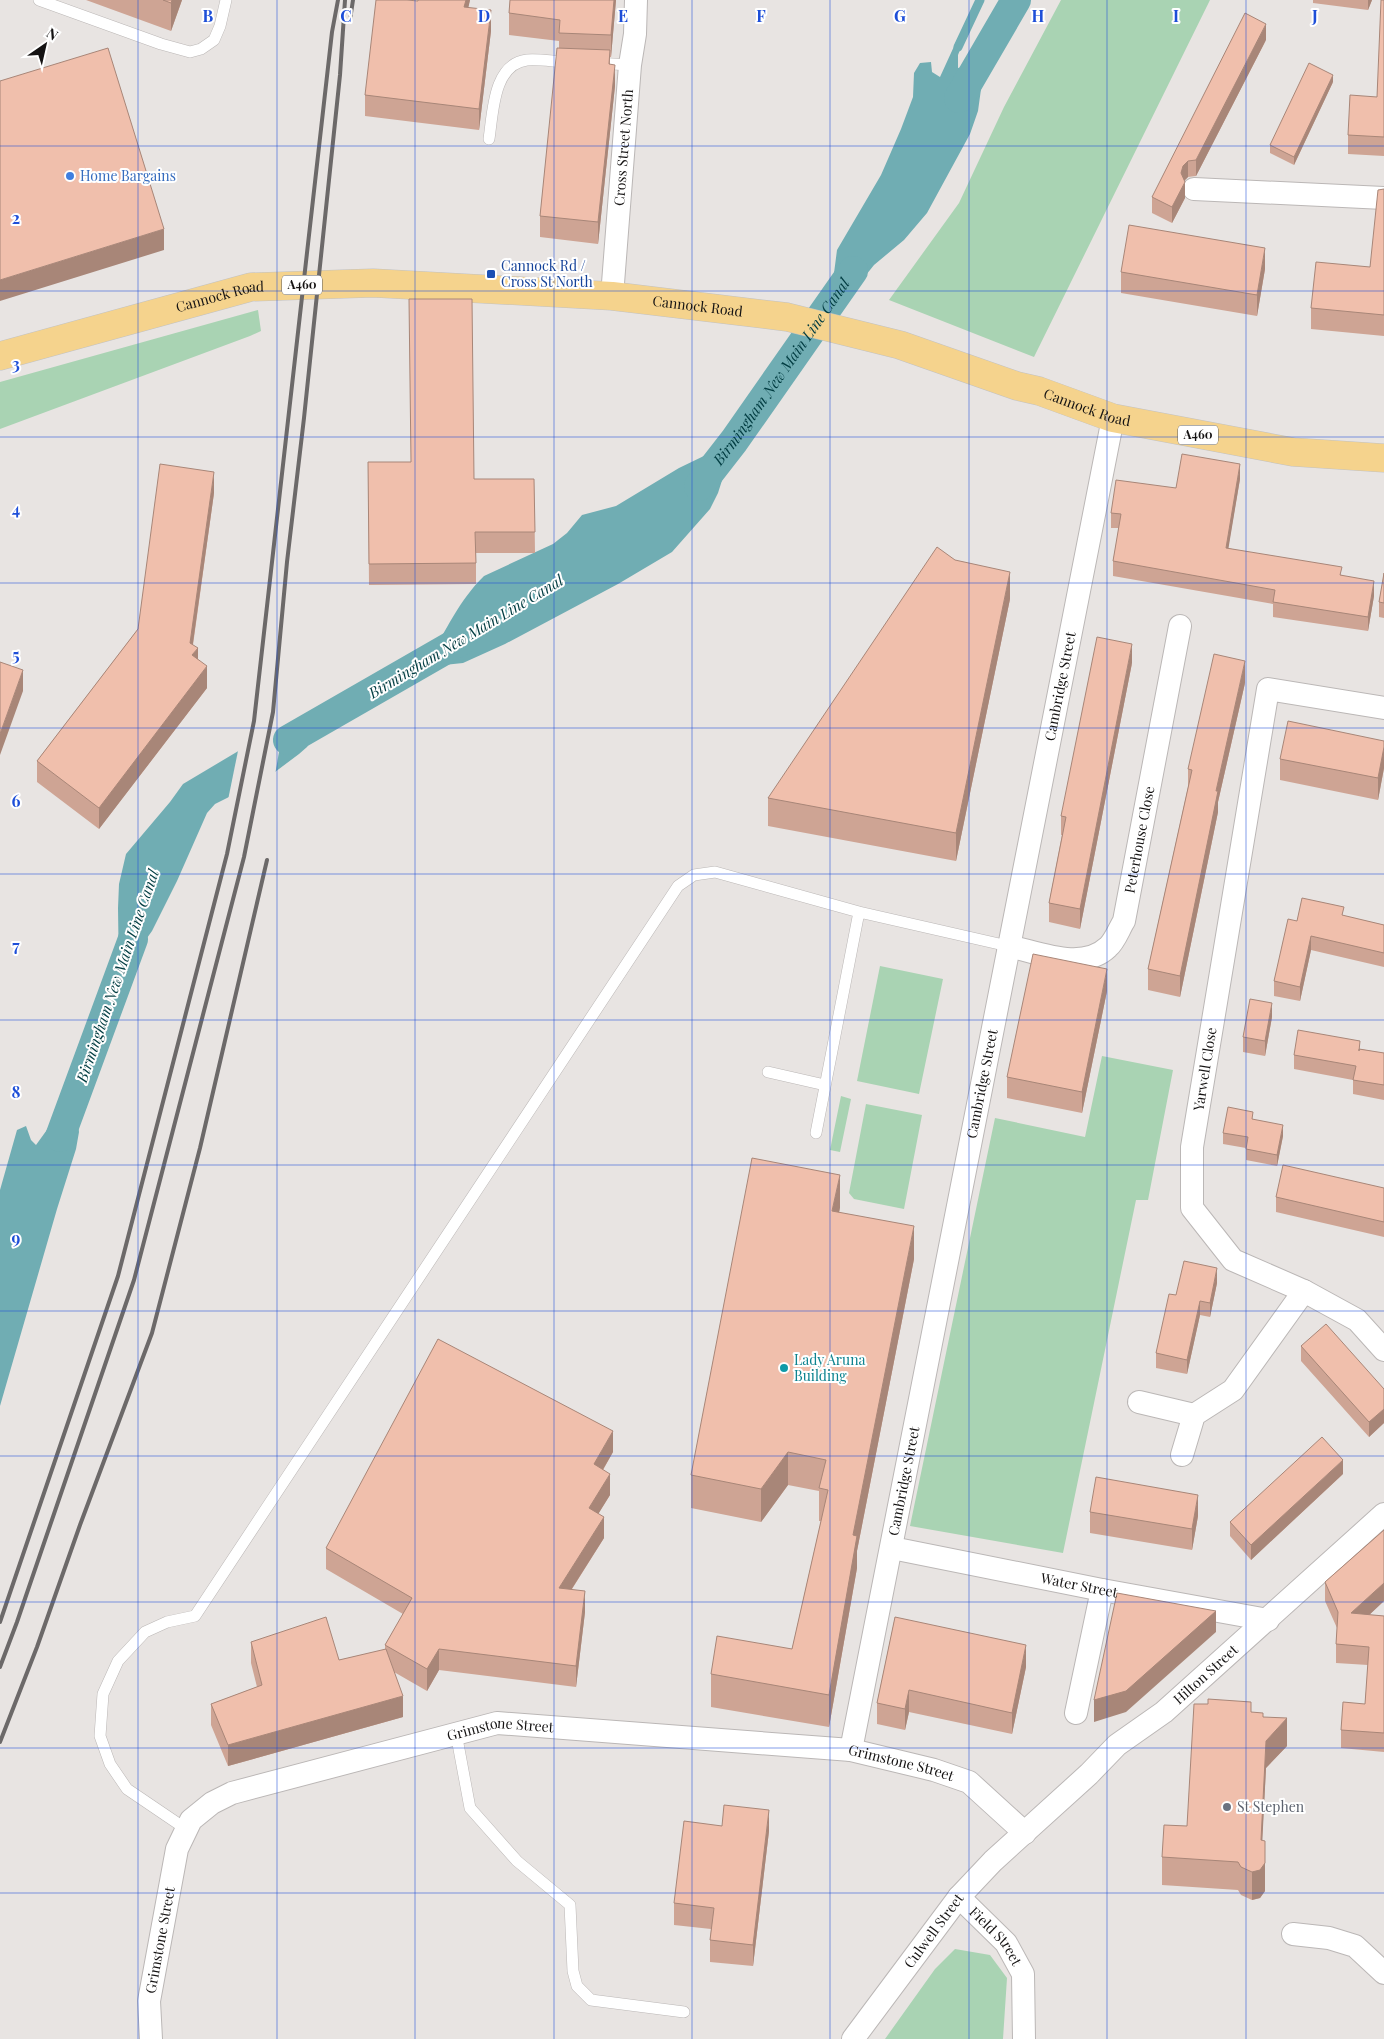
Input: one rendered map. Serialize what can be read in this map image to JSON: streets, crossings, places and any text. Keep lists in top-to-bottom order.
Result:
{
  "streets": {
    "highway": ["A460", "Cannock Road"],
    "street": [
      "Cross Street North",
      "Cambridge Street",
      "Peterhouse Close",
      "Yarwell Close",
      "Water Street",
      "Hilton Street",
      "Grimstone Street",
      "Culwell Street",
      "Field Street"
    ]
  },
  "crossings": [
    ["Cross Street North", "Cannock Road"],
    ["Cannock Road", "Cambridge Street"],
    ["Cambridge Street", "Peterhouse Close"],
    ["Cambridge Street", "Water Street"],
    ["Cambridge Street", "Grimstone Street"],
    ["Water Street", "Hilton Street"],
    ["Hilton Street", "Grimstone Street"],
    ["Hilton Street", "Culwell Street"],
    ["Grimstone Street", "Culwell Street"],
    ["Culwell Street", "Field Street"]
  ],
  "water": ["Birmingham New Main Line Canal"],
  "places": {
    "other": ["Home Bargains", "Lady Aruna Building", "St Stephen"],
    "transit": ["Cannock Rd / Cross St North"]
  },
  "north": "top right",
  "grid": {
    "columns": [
      "B",
      "C",
      "D",
      "E",
      "F",
      "G",
      "H",
      "I",
      "J"
    ],
    "rows": [
      "2",
      "3",
      "4",
      "5",
      "6",
      "7",
      "8",
      "9"
    ]
  }
}
